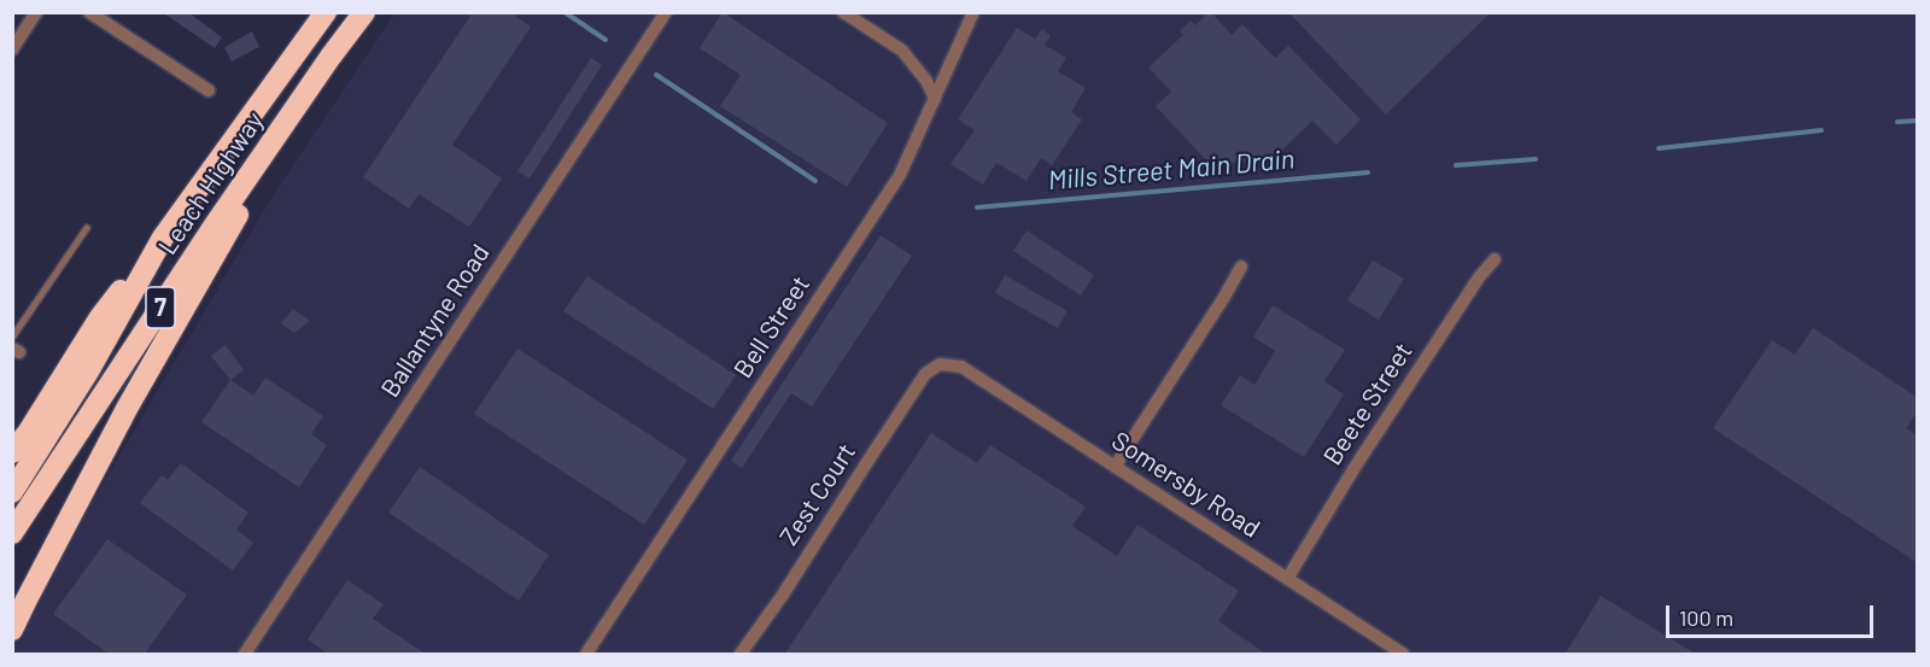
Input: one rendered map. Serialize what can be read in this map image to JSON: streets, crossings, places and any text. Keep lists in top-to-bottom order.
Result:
{
  "streets": {
    "highway": ["Leach Highway", "7"],
    "street": [
      "Ballantyne Road",
      "Bell Street",
      "Beete Street",
      "Somersby Road",
      "Zest Court"
    ]
  },
  "crossings": [
    ["Beete Street", "Somersby Road"],
    ["Somersby Road", "Zest Court"]
  ],
  "water": ["Mills Street Main Drain"],
  "scale_bar": "100 m"
}
